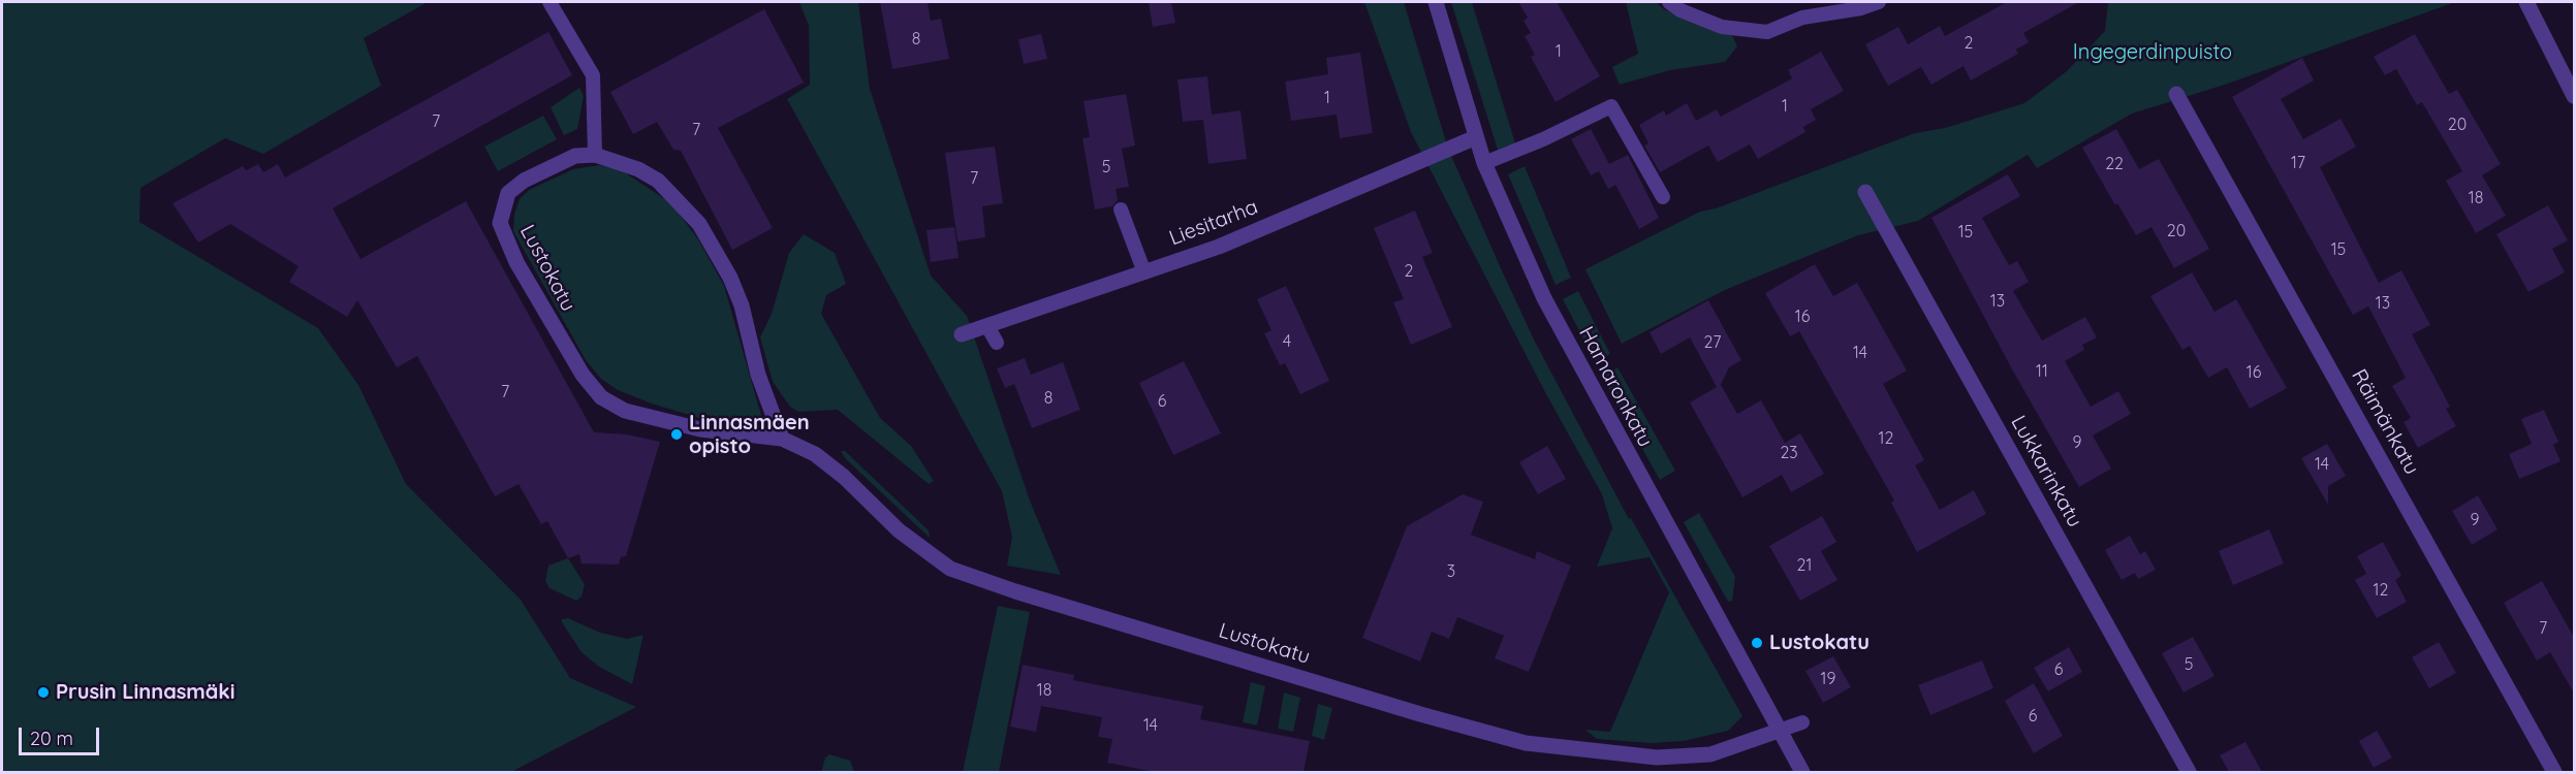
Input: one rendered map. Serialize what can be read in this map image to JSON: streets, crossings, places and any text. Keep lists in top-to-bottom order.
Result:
{
  "streets": {
    "street": [
      "Liesitarha",
      "Lustokatu",
      "Hamaronkatu",
      "Räimänkatu",
      "Lukkarinkatu"
    ]
  },
  "crossings": [
    ["Liesitarha", "Hamaronkatu"],
    ["Lustokatu", "Hamaronkatu"]
  ],
  "parks": ["Ingegerdinpuisto"],
  "places": ["Linnasmäen opisto", "Lustokatu", "Prusin Linnasmäki"],
  "house_numbers": [
    "8",
    "2",
    "1",
    "1",
    "1",
    "7",
    "20",
    "7",
    "17",
    "22",
    "5",
    "7",
    "18",
    "20",
    "15",
    "15",
    "2",
    "13",
    "13",
    "16",
    "4",
    "27",
    "14",
    "11",
    "16",
    "7",
    "8",
    "6",
    "12",
    "9",
    "23",
    "14",
    "9",
    "21",
    "3",
    "12",
    "7",
    "5",
    "6",
    "19",
    "18",
    "6",
    "14"
  ],
  "scale_bar": "20 m"
}
